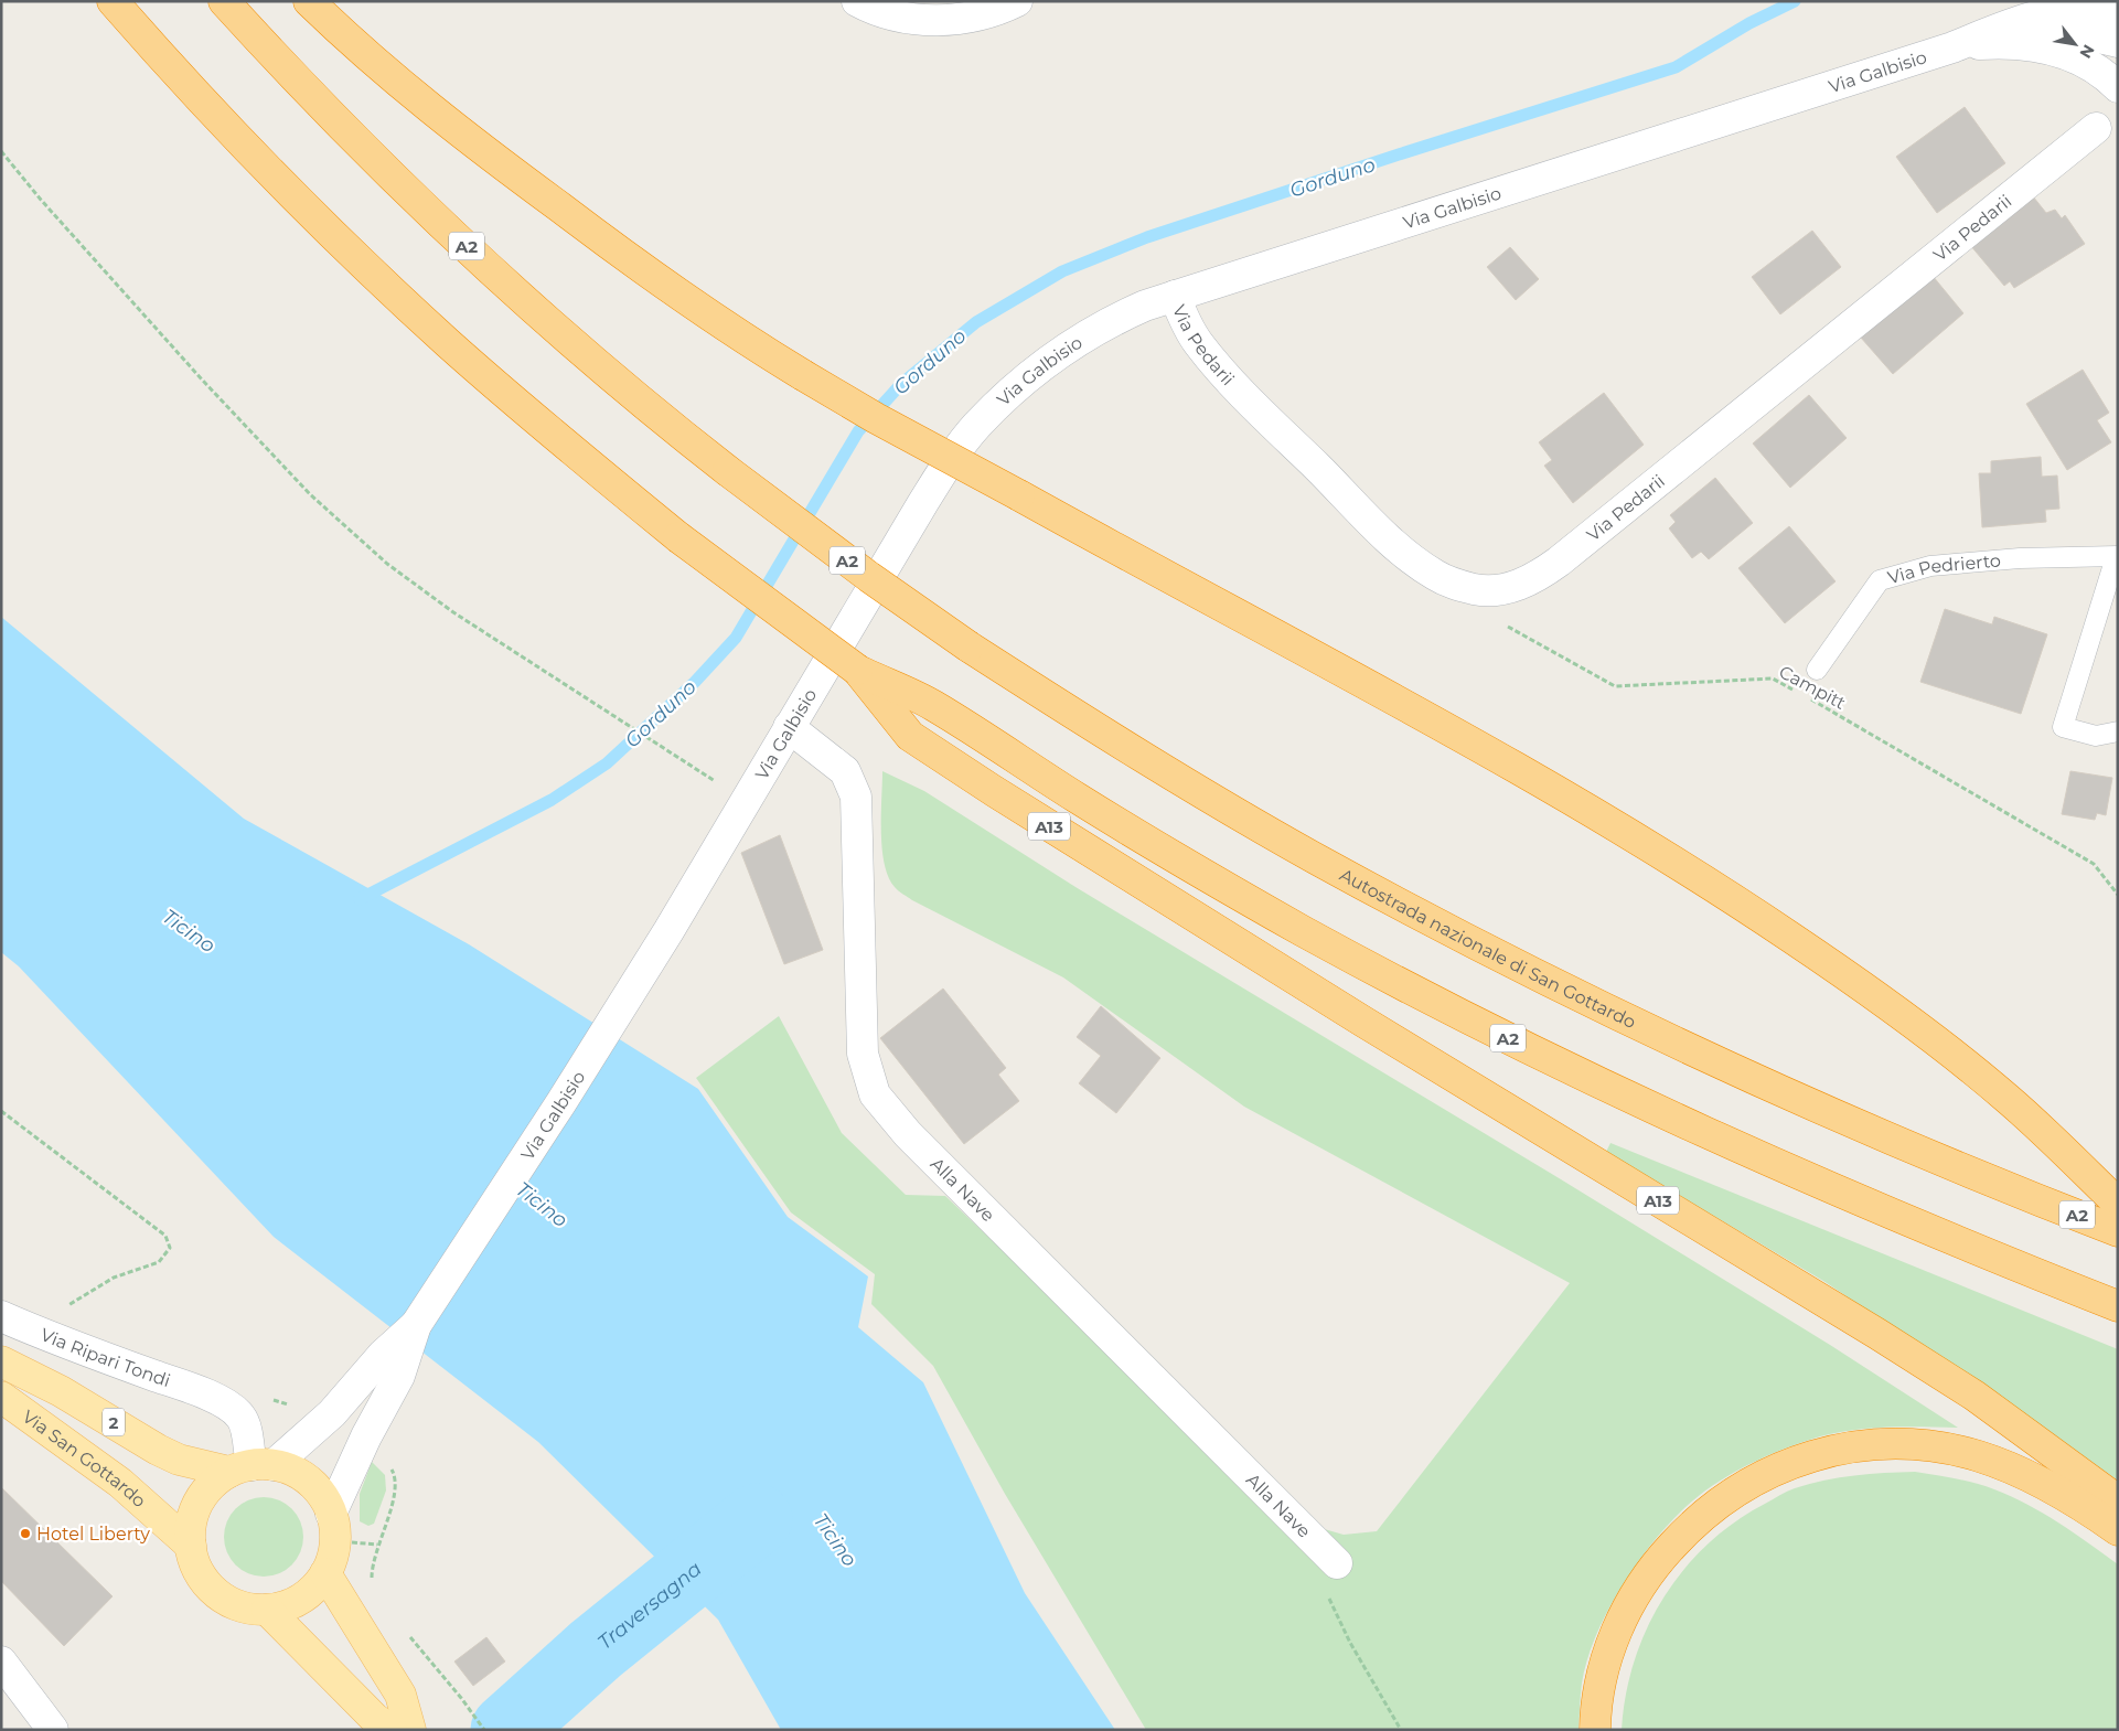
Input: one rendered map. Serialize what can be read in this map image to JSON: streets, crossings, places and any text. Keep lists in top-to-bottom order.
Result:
{
  "streets": {
    "highway": ["A2", "A13", "Autostrada nazionale di San Gottardo"],
    "main road": ["2", "Via San Gottardo"],
    "street": [
      "Via Galbisio",
      "Via Pedarii",
      "Alla Nave",
      "Via Ripari Tondi"
    ],
    "lane": ["Via Pedrierto"],
    "path": ["Campitt"]
  },
  "crossings": [
    ["Via Galbisio", "Via Pedarii"],
    ["Via Galbisio", "Alla Nave"],
    ["Via Galbisio", "Via Ripari Tondi"],
    ["Via Galbisio", "Via San Gottardo"],
    ["Via Pedarii", "Campitt"],
    ["A2", "A13"],
    ["Via Ripari Tondi", "Via San Gottardo"]
  ],
  "water": ["Gorduno", "Ticino", "Traversagna"],
  "places": ["Hotel Liberty"],
  "north": "bottom right"
}
